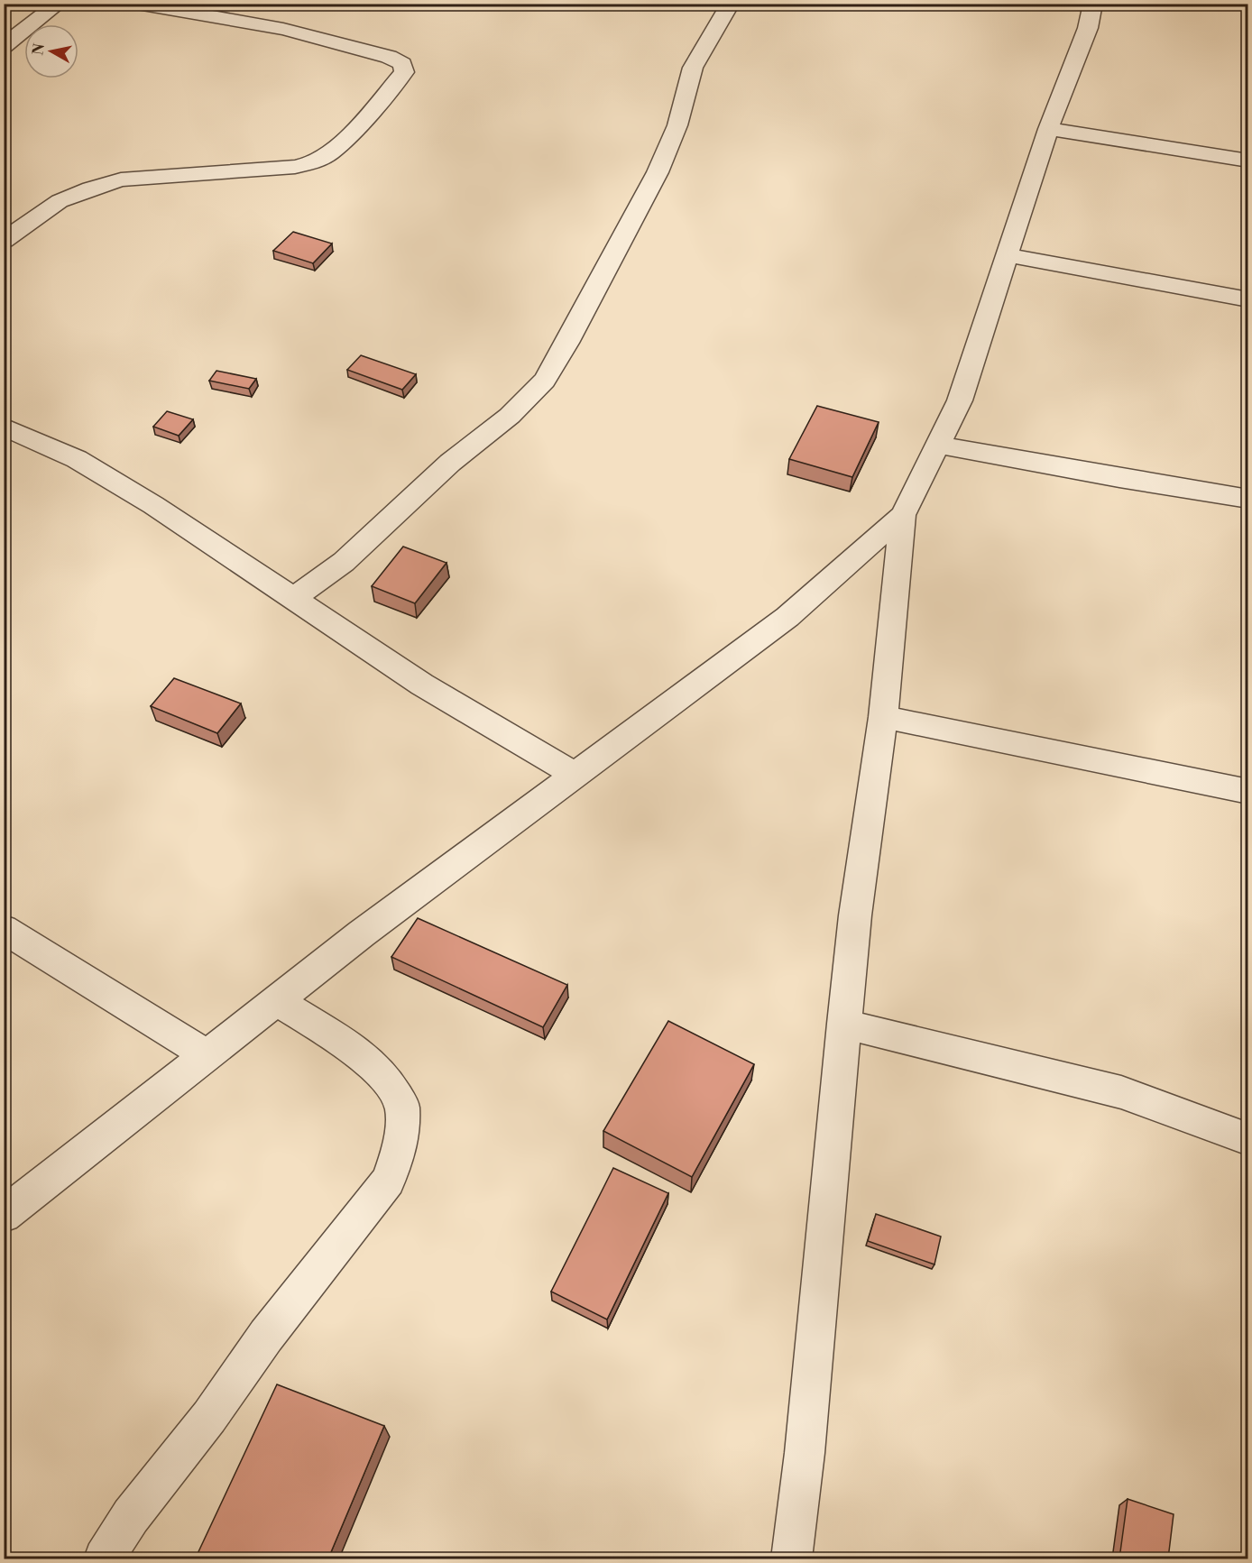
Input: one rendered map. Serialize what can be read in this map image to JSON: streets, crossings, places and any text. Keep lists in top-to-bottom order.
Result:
{
  "north": "left"
}
